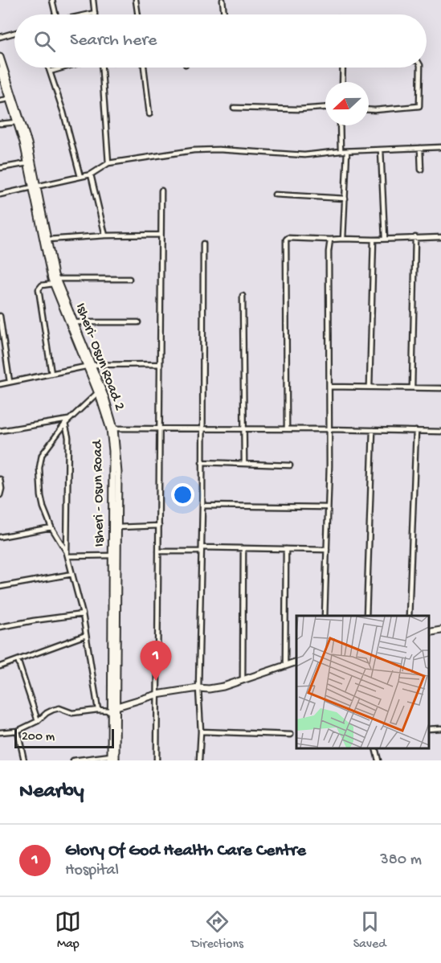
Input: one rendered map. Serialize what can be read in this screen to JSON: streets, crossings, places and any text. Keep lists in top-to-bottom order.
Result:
{
  "streets": {
    "main road": ["Isheri- Osun Road 2", "Isheri - Osun Road"]
  },
  "crossings": [
    ["Isheri- Osun Road 2", "Isheri - Osun Road"]
  ],
  "scale_bar": "200 m",
  "north": "left",
  "page": {
    "search": "Search here",
    "pins": "1",
    "scale": "200 m",
    "heading": "Nearby",
    "list": [
      {
        "mark": "1",
        "name": "Glory Of God Health Care Centre",
        "note": "Hospital",
        "value": "380 m"
      }
    ],
    "nav": ["Map", "Directions", "Saved"]
  }
}
